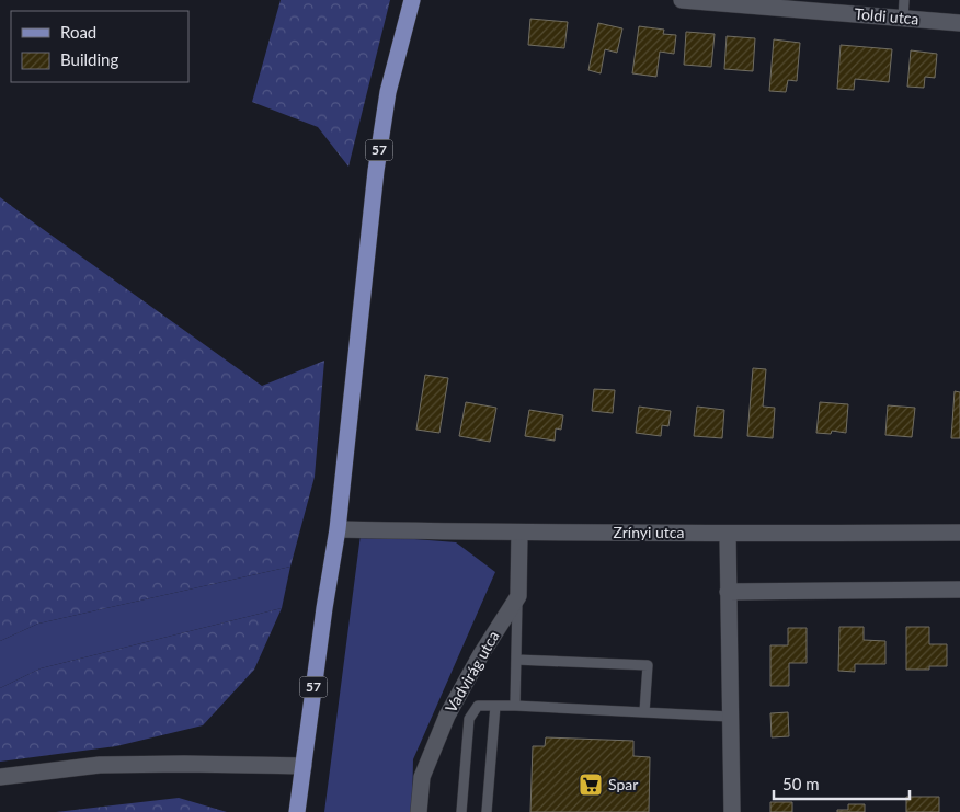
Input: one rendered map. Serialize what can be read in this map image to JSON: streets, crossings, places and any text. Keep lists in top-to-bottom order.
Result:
{
  "streets": {
    "main road": ["57"],
    "street": ["Toldi utca", "Zrínyi utca", "Vadvirág utca"]
  },
  "crossings": [
    ["57", "Zrínyi utca"],
    ["Zrínyi utca", "Vadvirág utca"]
  ],
  "places": {
    "supermarket": ["Spar"]
  },
  "legend": ["Road", "Building"],
  "scale_bar": "50 m"
}
